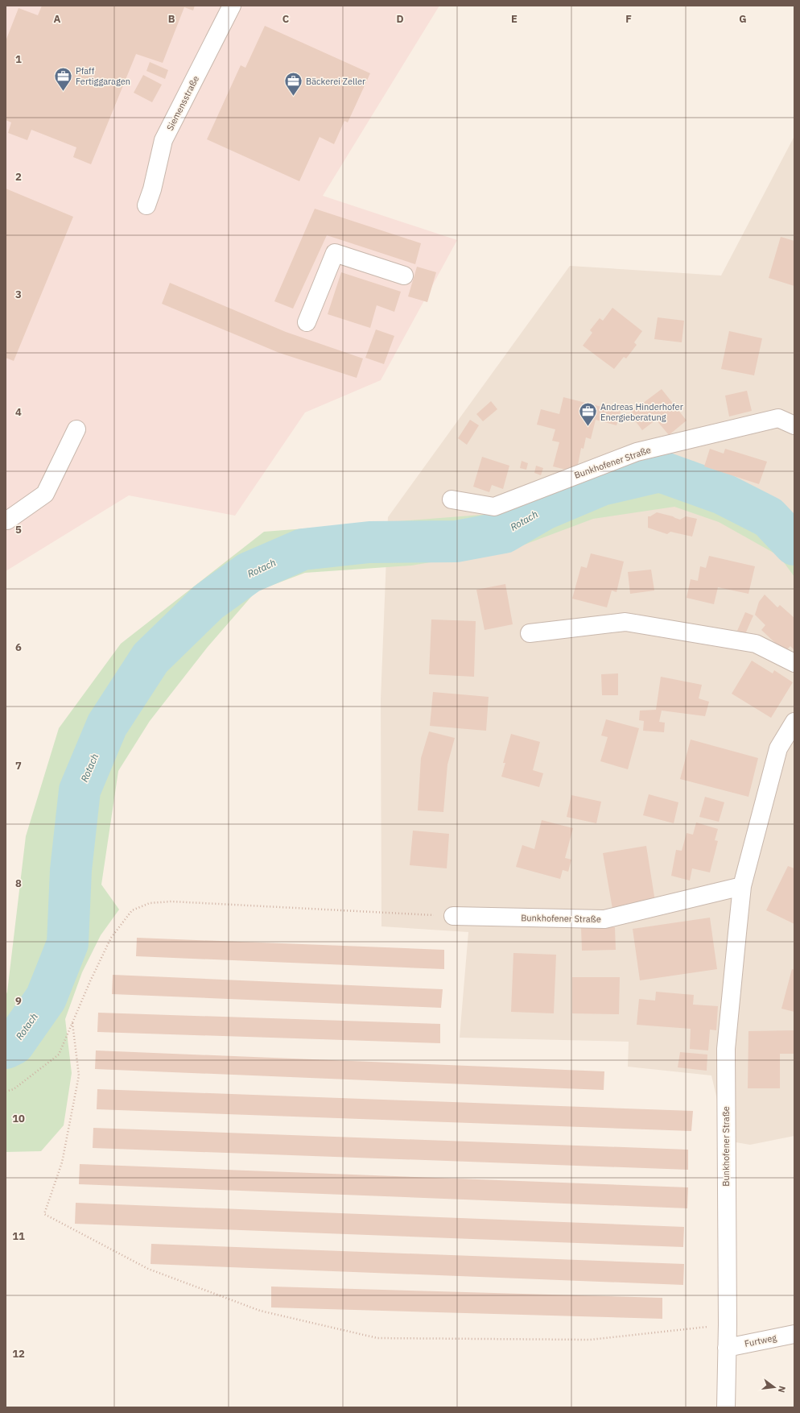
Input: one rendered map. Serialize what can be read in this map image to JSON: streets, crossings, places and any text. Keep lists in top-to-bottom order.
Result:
{
  "streets": {
    "street": ["Siemensstraße", "Bunkhofener Straße", "Furtweg"]
  },
  "crossings": [
    ["Bunkhofener Straße", "Furtweg"]
  ],
  "water": ["Rotach"],
  "places": {
    "office": ["Pfaff Fertiggaragen", "Bäckerei Zeller", "Andreas Hinderhofer Energieberatung"]
  },
  "north": "right",
  "grid": {
    "columns": [
      "A",
      "B",
      "C",
      "D",
      "E",
      "F",
      "G"
    ],
    "rows": [
      "1",
      "2",
      "3",
      "4",
      "5",
      "6",
      "7",
      "8",
      "9",
      "10",
      "11",
      "12"
    ]
  }
}
